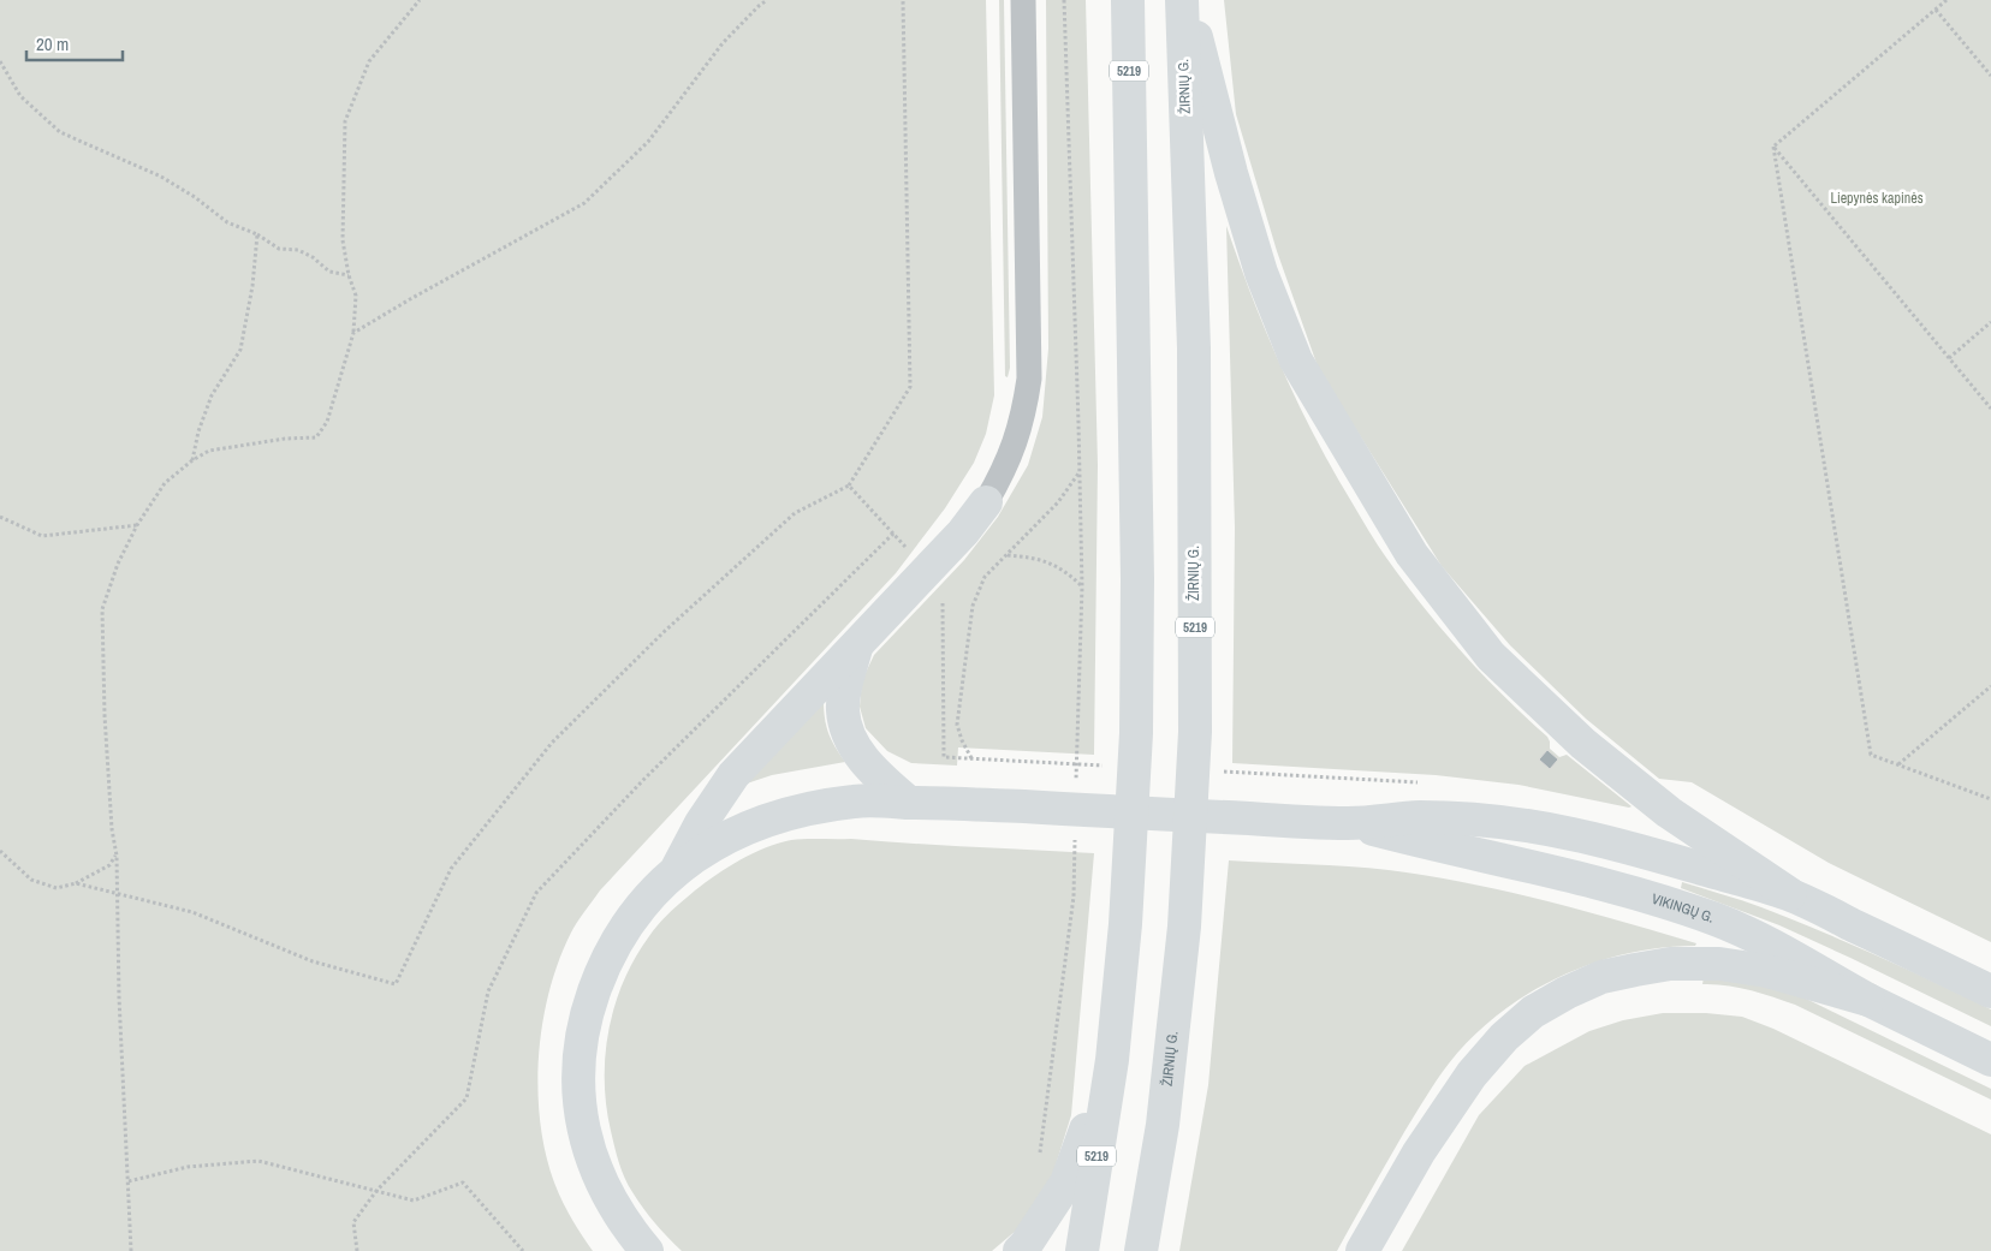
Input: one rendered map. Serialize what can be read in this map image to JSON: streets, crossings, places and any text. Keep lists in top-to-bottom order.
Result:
{
  "streets": {
    "main road": ["5219", "ŽIRNIŲ G.", "VIKINGŲ G."]
  },
  "parks": ["Liepynės kapinės"],
  "scale_bar": "20 m"
}
